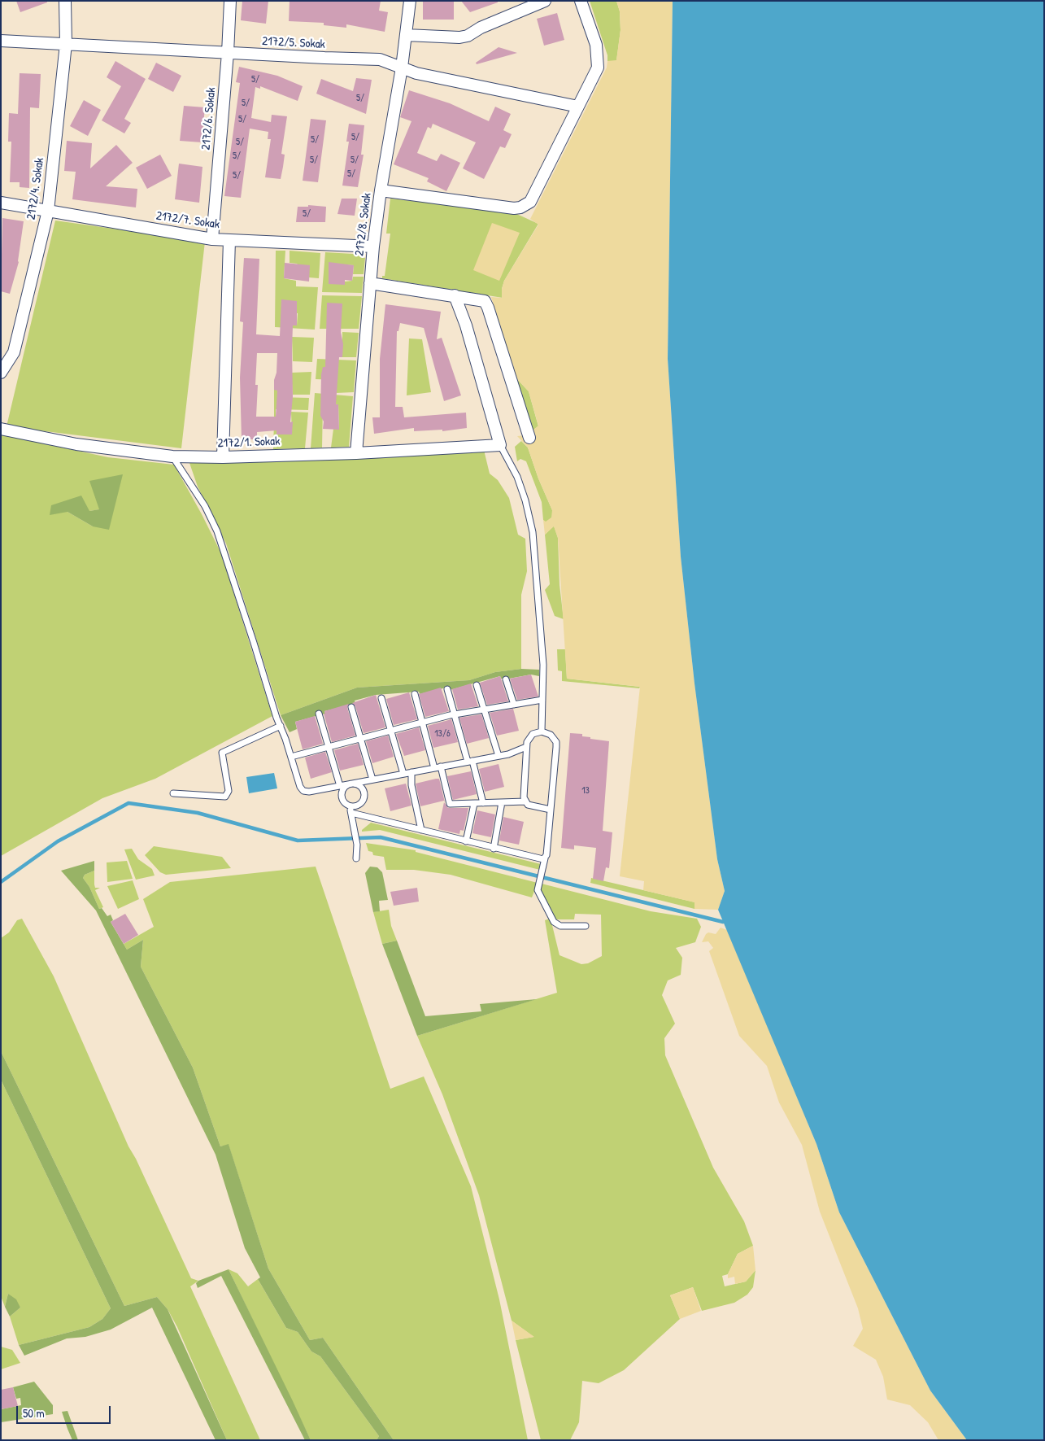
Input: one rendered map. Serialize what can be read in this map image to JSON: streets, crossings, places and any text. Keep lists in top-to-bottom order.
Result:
{
  "streets": {
    "street": [
      "2172/5. Sokak",
      "2172/6. Sokak",
      "2172/4. Sokak",
      "2172/7. Sokak",
      "2172/8. Sokak",
      "2172/1. Sokak"
    ]
  },
  "crossings": [
    ["2172/5. Sokak", "2172/6. Sokak"],
    ["2172/5. Sokak", "2172/4. Sokak"],
    ["2172/5. Sokak", "2172/8. Sokak"],
    ["2172/6. Sokak", "2172/7. Sokak"],
    ["2172/4. Sokak", "2172/7. Sokak"],
    ["2172/7. Sokak", "2172/8. Sokak"],
    ["2172/8. Sokak", "2172/1. Sokak"]
  ],
  "house_numbers": [
    "5/",
    "5/",
    "5/",
    "5/",
    "5/",
    "5/",
    "5/",
    "5/",
    "5/",
    "5/",
    "5/",
    "5/",
    "5/",
    "13/6",
    "13"
  ],
  "scale_bar": "50 m"
}
